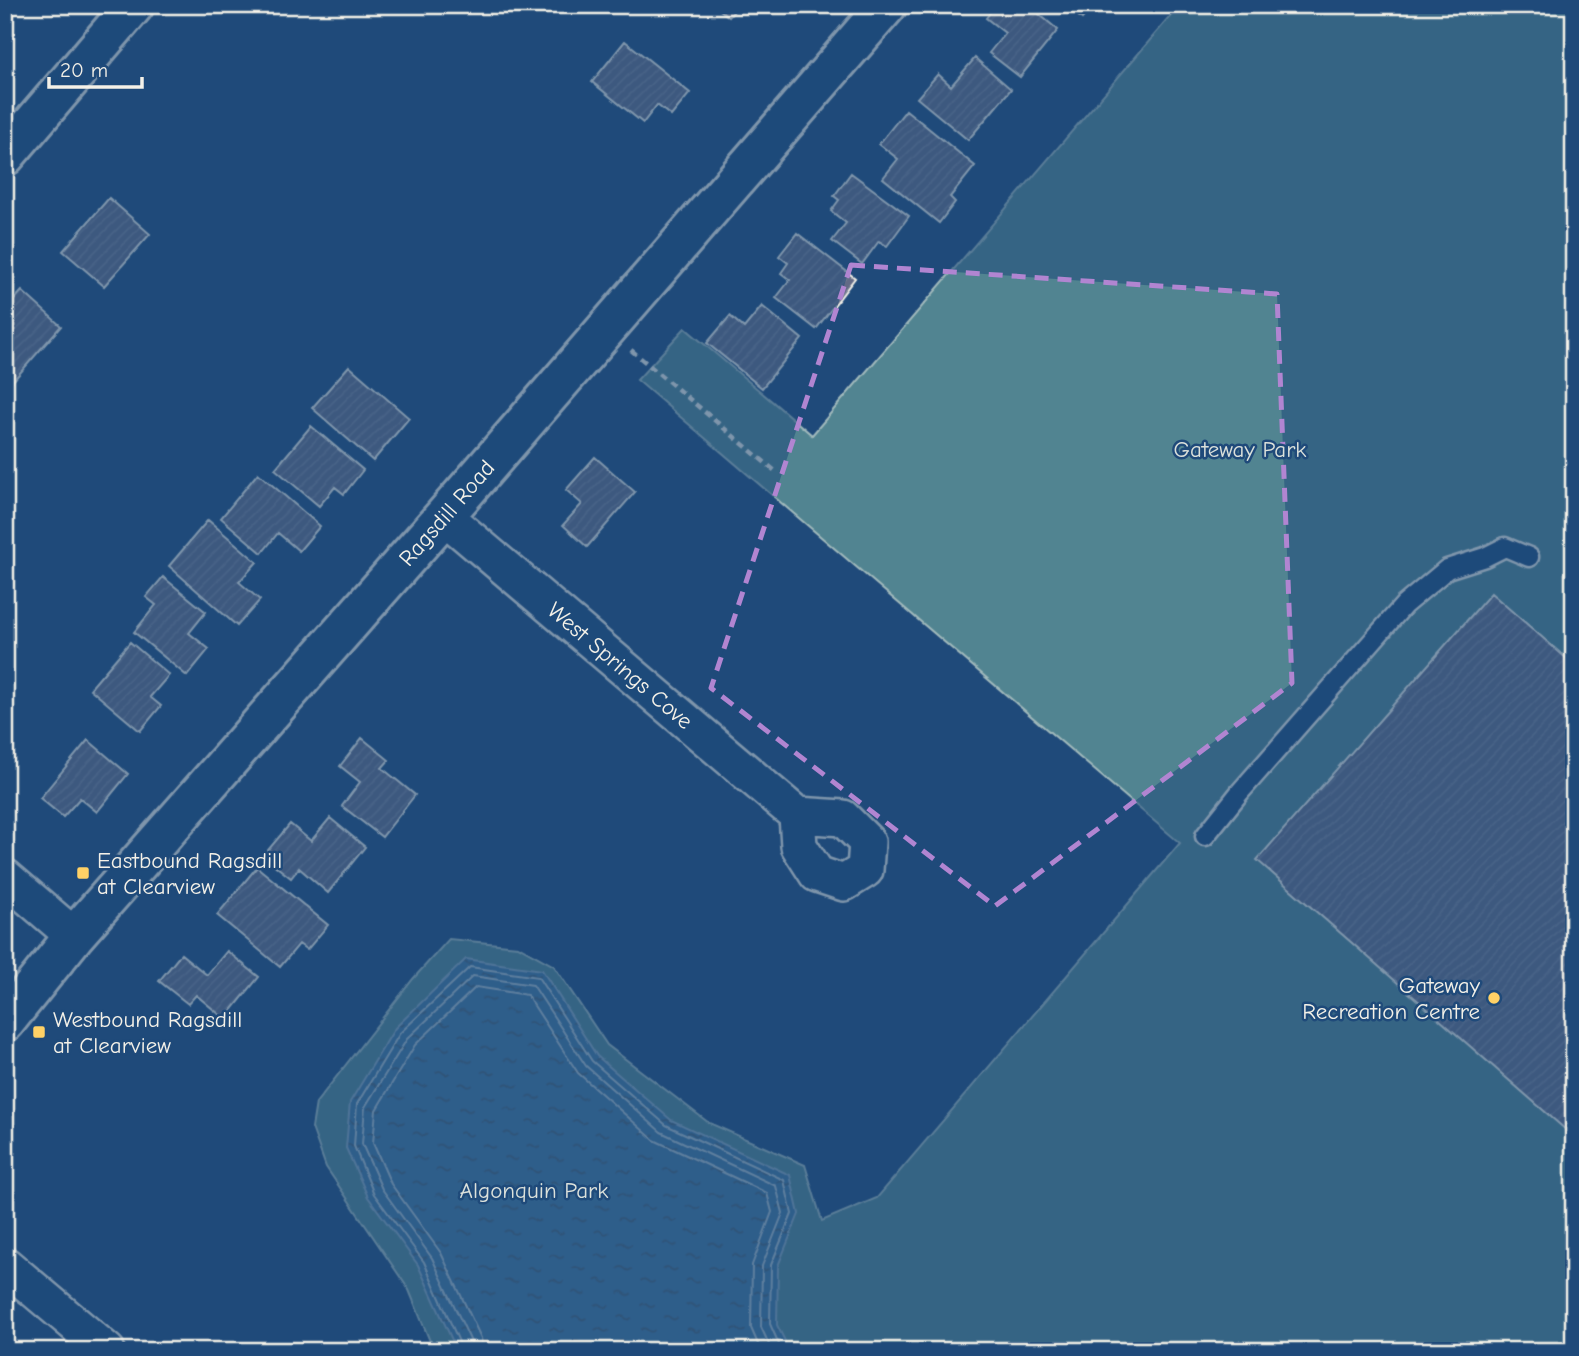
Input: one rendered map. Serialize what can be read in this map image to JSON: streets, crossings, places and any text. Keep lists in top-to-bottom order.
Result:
{
  "streets": {
    "street": ["Ragsdill Road", "West Springs Cove"]
  },
  "crossings": [
    ["Ragsdill Road", "West Springs Cove"]
  ],
  "parks": ["Gateway Park", "Algonquin Park"],
  "places": {
    "transit": ["Eastbound Ragsdill at Clearview", "Westbound Ragsdill at Clearview"],
    "other": ["Gateway Recreation Centre"]
  },
  "scale_bar": "20 m"
}
